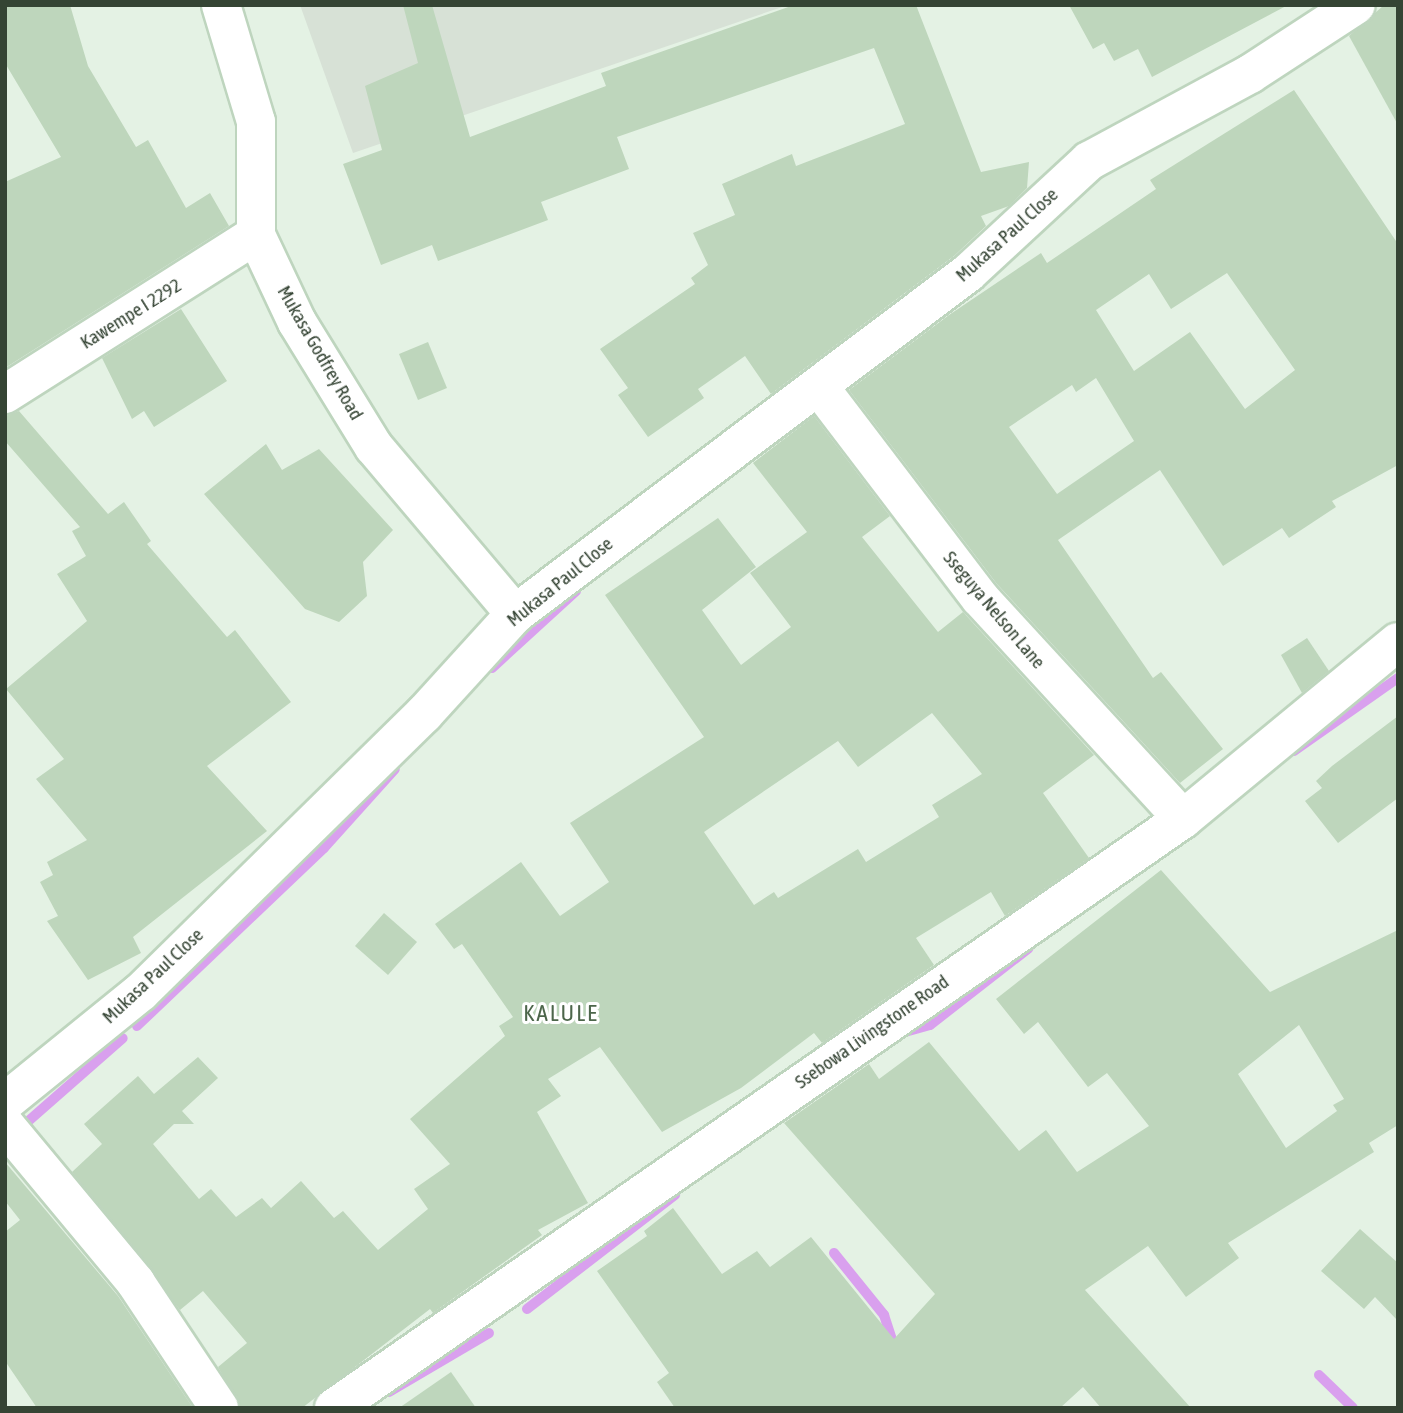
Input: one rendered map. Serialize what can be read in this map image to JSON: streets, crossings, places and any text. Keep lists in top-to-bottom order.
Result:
{
  "streets": {
    "street": [
      "Mukasa Paul Close",
      "Kawempe I 2292",
      "Mukasa Godfrey Road",
      "Sseguya Nelson Lane",
      "Ssebowa Livingstone Road"
    ]
  },
  "crossings": [
    ["Mukasa Paul Close", "Mukasa Godfrey Road"],
    ["Mukasa Paul Close", "Sseguya Nelson Lane"],
    ["Kawempe I 2292", "Mukasa Godfrey Road"],
    ["Sseguya Nelson Lane", "Ssebowa Livingstone Road"]
  ],
  "districts": ["KALULE"]
}
